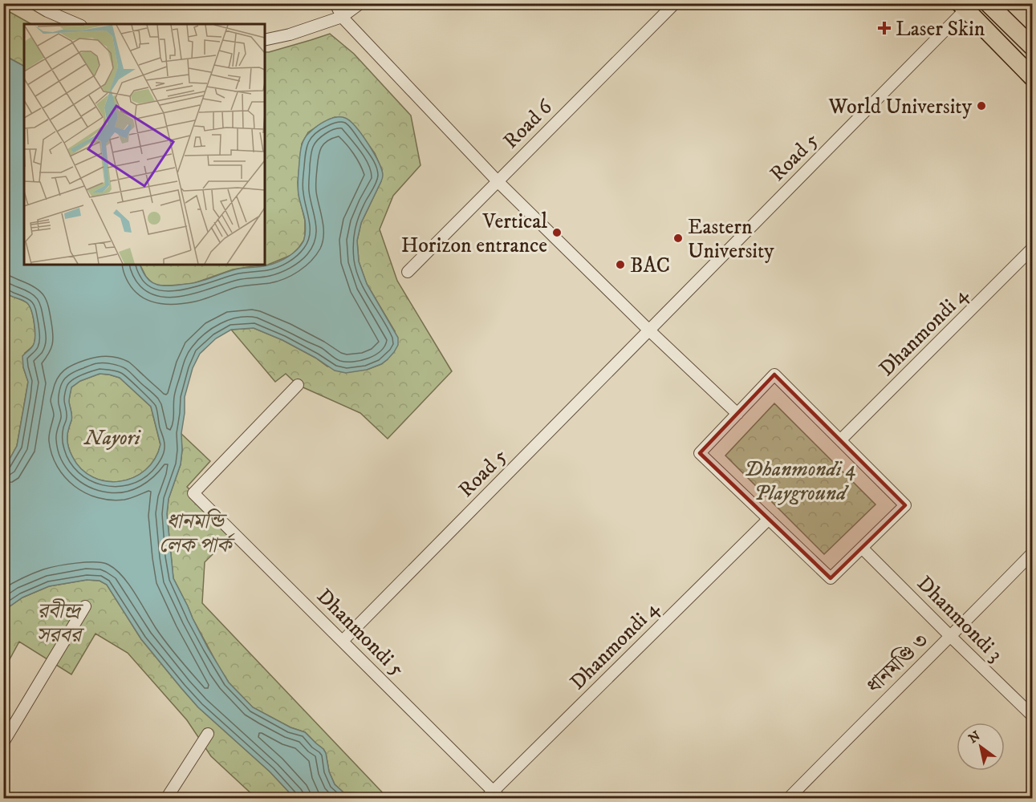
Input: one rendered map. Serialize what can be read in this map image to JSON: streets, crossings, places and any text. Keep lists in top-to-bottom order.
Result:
{
  "streets": {
    "street": [
      "Road 6",
      "Road 5",
      "Dhanmondi 4",
      "Dhanmondi 3",
      "Dhanmondi 5",
      "ধানমণ্ডি ৩"
    ]
  },
  "crossings": [
    ["Road 5", "Dhanmondi 5"],
    ["Dhanmondi 4", "Dhanmondi 5"],
    ["Dhanmondi 3", "ধানমণ্ডি ৩"]
  ],
  "parks": [
    "Nayori",
    "Dhanmondi 4 Playground",
    "ধানমন্ডি লেক পার্ক",
    "রবীন্দ্র সরবর"
  ],
  "places": {
    "health": ["Laser Skin"],
    "other": [
      "World University",
      "Vertical Horizon entrance",
      "Eastern University",
      "BAC"
    ]
  },
  "north": "top left"
}
